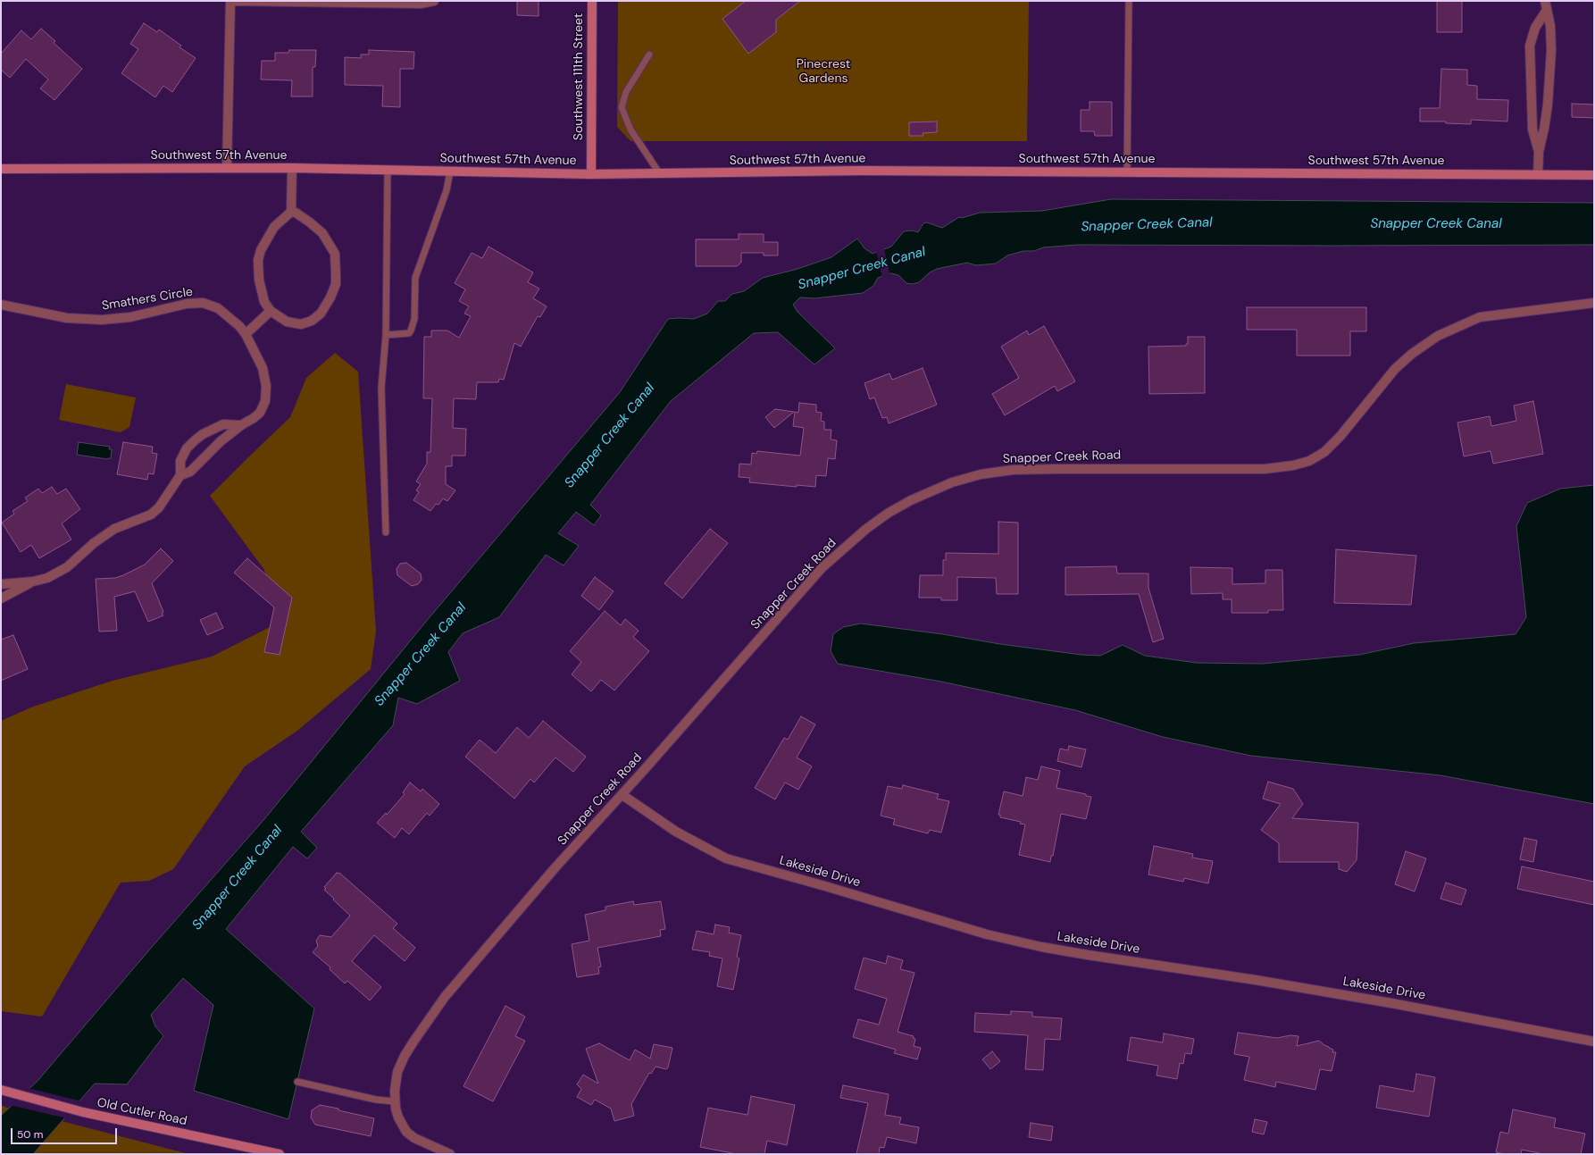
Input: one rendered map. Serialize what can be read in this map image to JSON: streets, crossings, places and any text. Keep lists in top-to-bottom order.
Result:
{
  "streets": {
    "main road": ["Southwest 111th Street", "Southwest 57th Avenue", "Old Cutler Road"],
    "street": ["Smathers Circle", "Snapper Creek Road", "Lakeside Drive"]
  },
  "crossings": [
    ["Southwest 111th Street", "Southwest 57th Avenue"],
    ["Snapper Creek Road", "Lakeside Drive"]
  ],
  "water": ["Snapper Creek Canal"],
  "parks": ["Pinecrest Gardens"],
  "scale_bar": "50 m"
}
